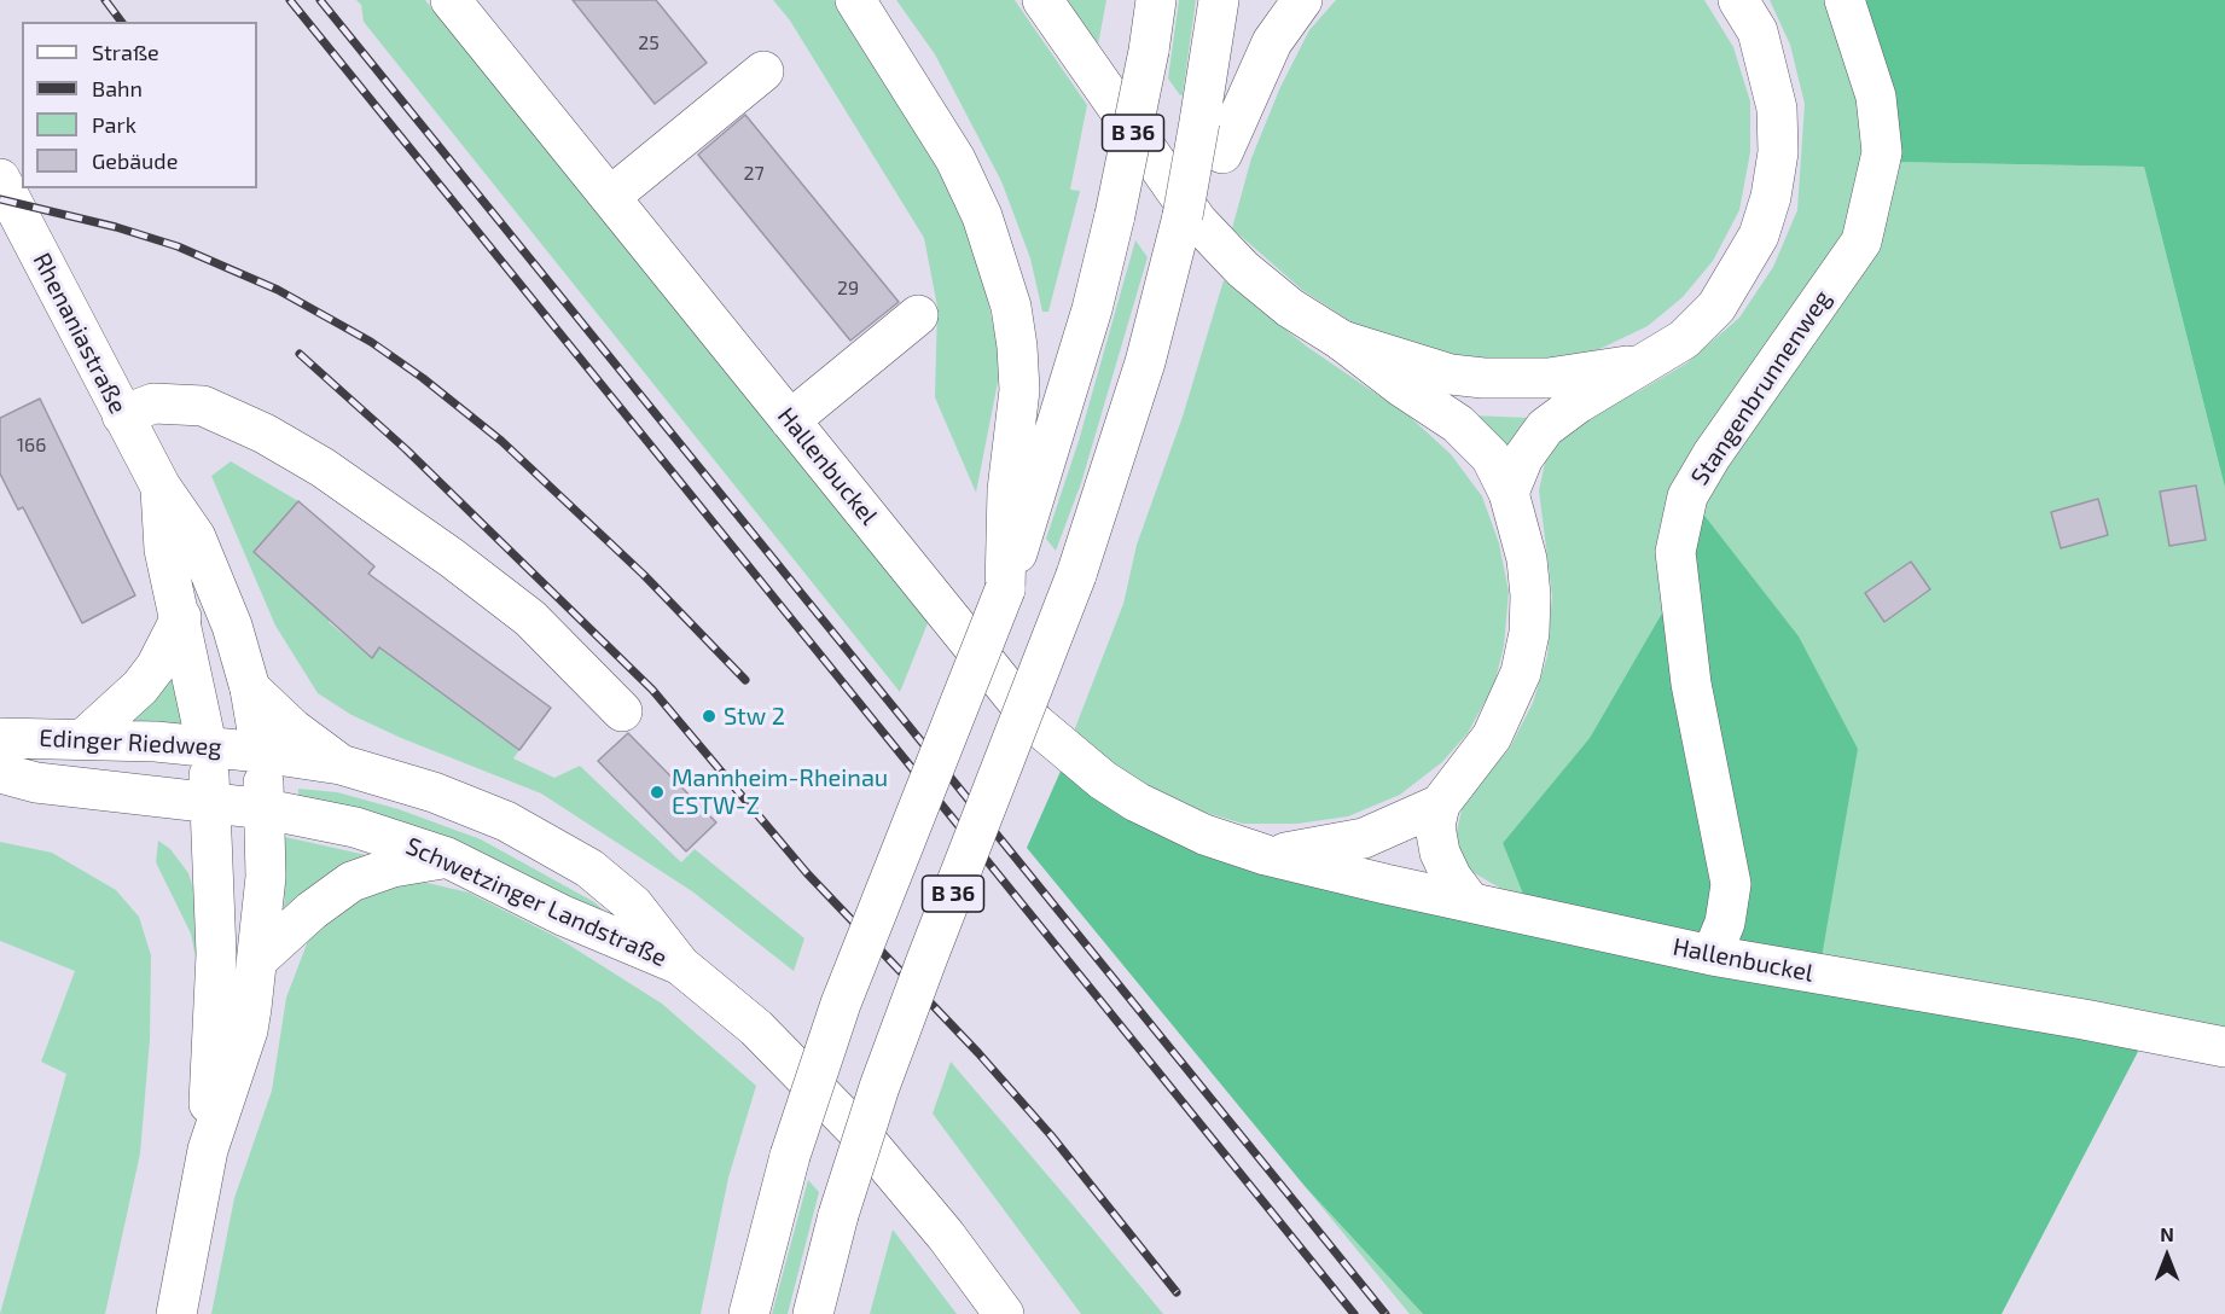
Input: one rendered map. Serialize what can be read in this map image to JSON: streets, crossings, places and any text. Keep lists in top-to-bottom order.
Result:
{
  "streets": {
    "main road": [
      "B 36",
      "Rhenaniastraße",
      "Stangenbrunnenweg",
      "Hallenbuckel",
      "Edinger Riedweg",
      "Schwetzinger Landstraße"
    ]
  },
  "crossings": [
    ["Rhenaniastraße", "Edinger Riedweg"],
    ["Rhenaniastraße", "Schwetzinger Landstraße"],
    ["Stangenbrunnenweg", "Hallenbuckel"],
    ["Edinger Riedweg", "Schwetzinger Landstraße"]
  ],
  "places": ["Stw 2", "Mannheim-Rheinau ESTW-Z"],
  "house_numbers": [
    "25",
    "27",
    "29",
    "166"
  ],
  "legend": [
    "Straße",
    "Bahn",
    "Park",
    "Gebäude"
  ],
  "north": "top"
}
